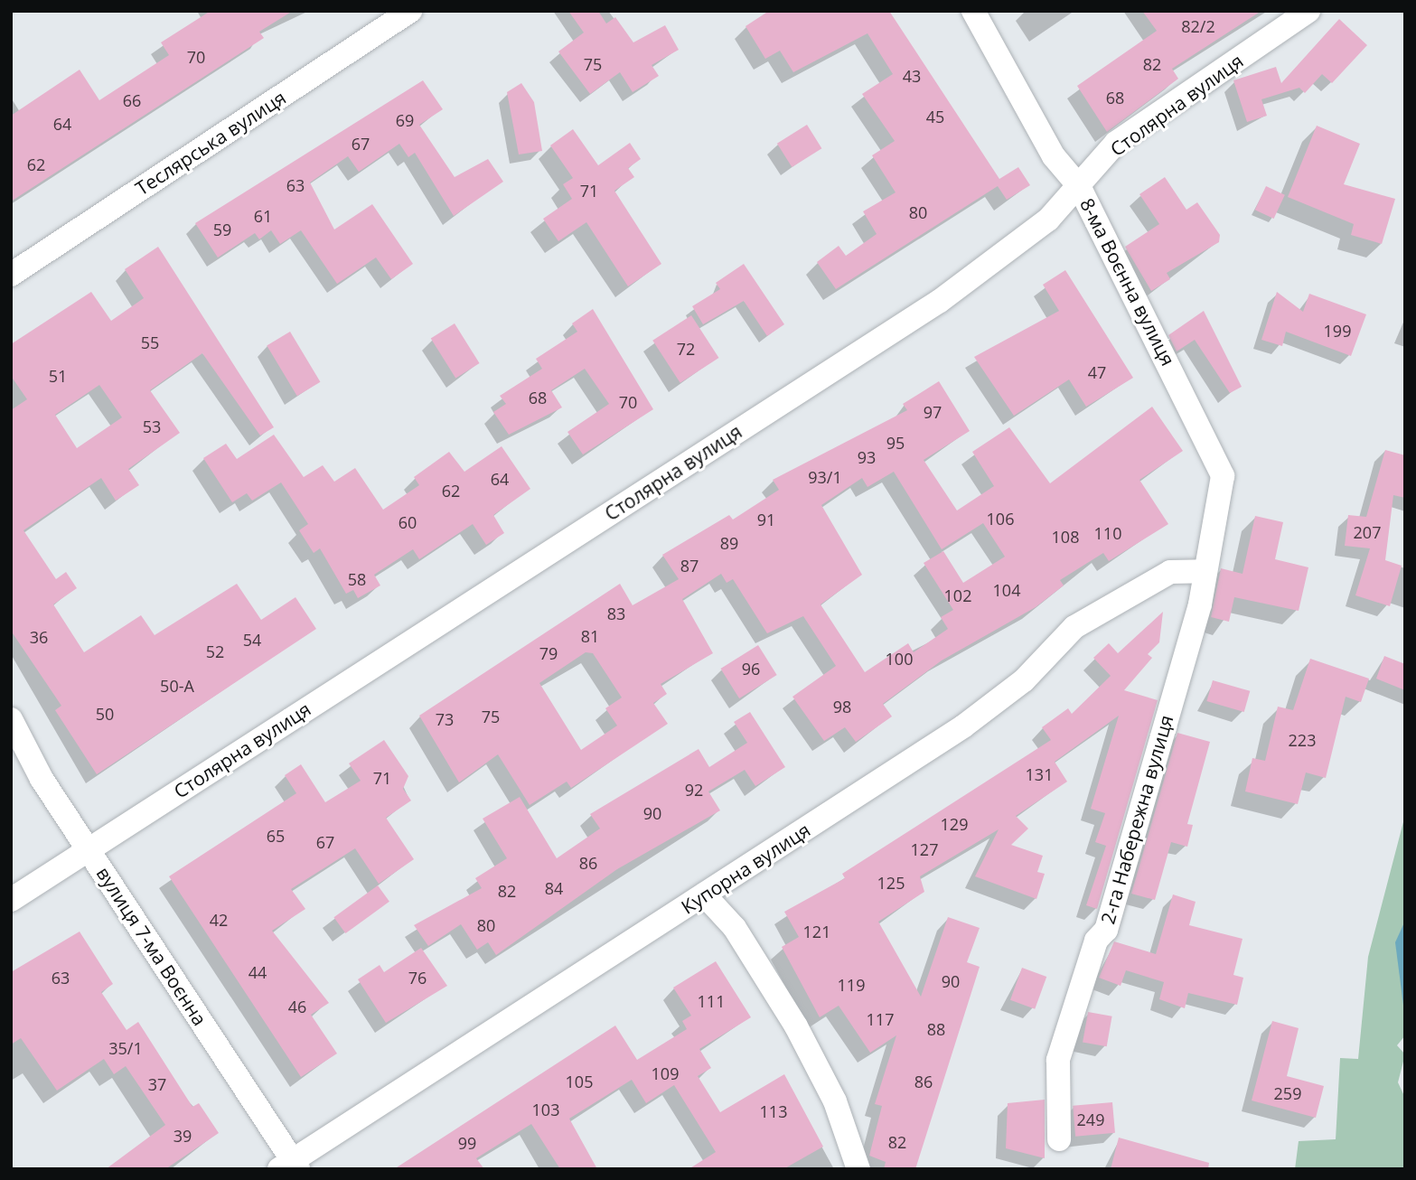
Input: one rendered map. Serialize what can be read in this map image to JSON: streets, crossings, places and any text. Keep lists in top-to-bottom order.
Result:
{
  "streets": {
    "street": [
      "Столярна вулиця",
      "Теслярська вулиця",
      "8-ма Воєнна вулиця",
      "2-га Набережна вулиця",
      "Купорна вулиця",
      "вулиця 7-ма Воєнна"
    ]
  },
  "crossings": [
    ["Столярна вулиця", "8-ма Воєнна вулиця"],
    ["Столярна вулиця", "вулиця 7-ма Воєнна"],
    ["8-ма Воєнна вулиця", "2-га Набережна вулиця"],
    ["8-ма Воєнна вулиця", "Купорна вулиця"],
    ["2-га Набережна вулиця", "Купорна вулиця"],
    ["Купорна вулиця", "вулиця 7-ма Воєнна"]
  ],
  "house_numbers": [
    "82/2",
    "70",
    "75",
    "82",
    "43",
    "68",
    "66",
    "45",
    "69",
    "64",
    "67",
    "62",
    "63",
    "71",
    "80",
    "61",
    "59",
    "199",
    "55",
    "72",
    "47",
    "51",
    "68",
    "70",
    "97",
    "53",
    "95",
    "93",
    "93/1",
    "64",
    "62",
    "106",
    "91",
    "60",
    "207",
    "110",
    "108",
    "89",
    "87",
    "58",
    "104",
    "102",
    "83",
    "81",
    "36",
    "54",
    "52",
    "79",
    "100",
    "96",
    "50-А",
    "98",
    "50",
    "75",
    "73",
    "223",
    "131",
    "71",
    "92",
    "90",
    "129",
    "65",
    "67",
    "127",
    "86",
    "125",
    "84",
    "82",
    "42",
    "80",
    "121",
    "44",
    "63",
    "76",
    "90",
    "119",
    "111",
    "46",
    "117",
    "88",
    "35/1",
    "109",
    "105",
    "86",
    "37",
    "259",
    "103",
    "113",
    "249",
    "39",
    "82",
    "99"
  ]
}
